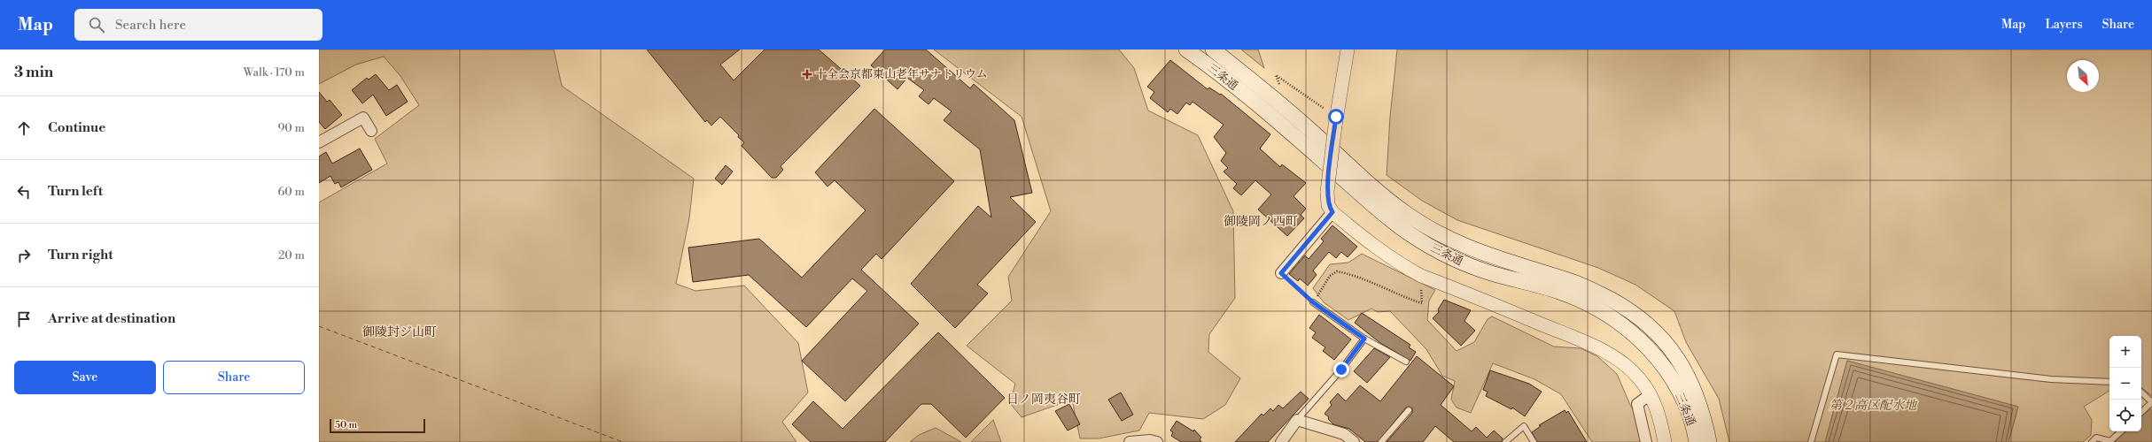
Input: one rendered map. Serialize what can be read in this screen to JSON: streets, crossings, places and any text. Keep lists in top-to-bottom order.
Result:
{
  "streets": {
    "main road": ["三条通"]
  },
  "districts": ["御陵岡ノ西町", "御陵封ジ山町", "日ノ岡夷谷町"],
  "water": ["第２高区配水地"],
  "places": {
    "health": ["十全会京都東山老年サナトリウム"]
  },
  "scale_bar": "50 m",
  "north": "bottom right",
  "page": {
    "header": "Map",
    "search": "Search here",
    "nav": ["Map", "Layers", "Share"],
    "heading": ["3 min", "Walk · 170 m"],
    "list": [
      ["Continue", "90 m"],
      ["Turn left", "60 m"],
      ["Turn right", "20 m"],
      "Arrive at destination"
    ],
    "map_buttons": ["+", "−"],
    "buttons": ["Save", "Share"],
    "scale": "50 m"
  }
}
